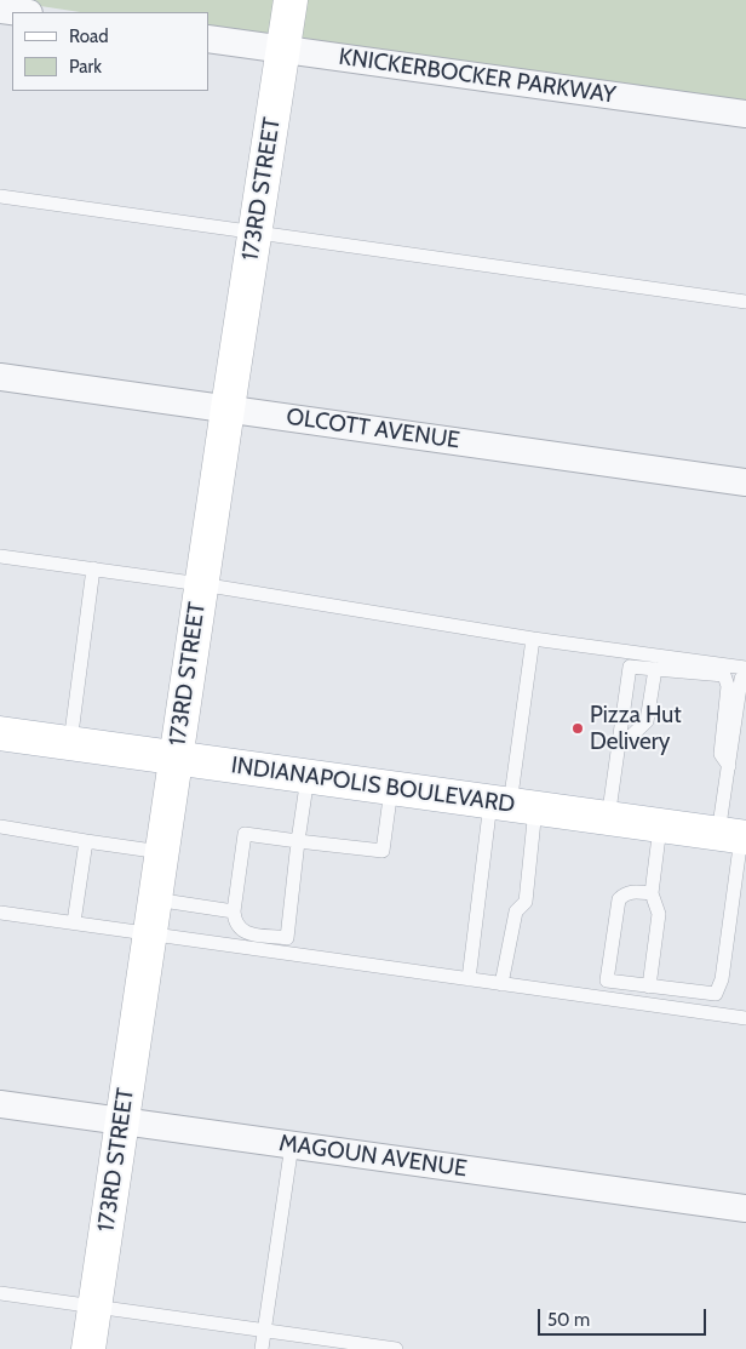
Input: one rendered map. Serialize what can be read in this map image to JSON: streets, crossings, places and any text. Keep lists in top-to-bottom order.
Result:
{
  "streets": {
    "street": [
      "KNICKERBOCKER PARKWAY",
      "173RD STREET",
      "OLCOTT AVENUE",
      "INDIANAPOLIS BOULEVARD",
      "MAGOUN AVENUE"
    ]
  },
  "crossings": [
    ["KNICKERBOCKER PARKWAY", "173RD STREET"],
    ["173RD STREET", "OLCOTT AVENUE"],
    ["173RD STREET", "INDIANAPOLIS BOULEVARD"],
    ["173RD STREET", "MAGOUN AVENUE"]
  ],
  "places": ["Pizza Hut Delivery"],
  "legend": ["Road", "Park"],
  "scale_bar": "50 m"
}
